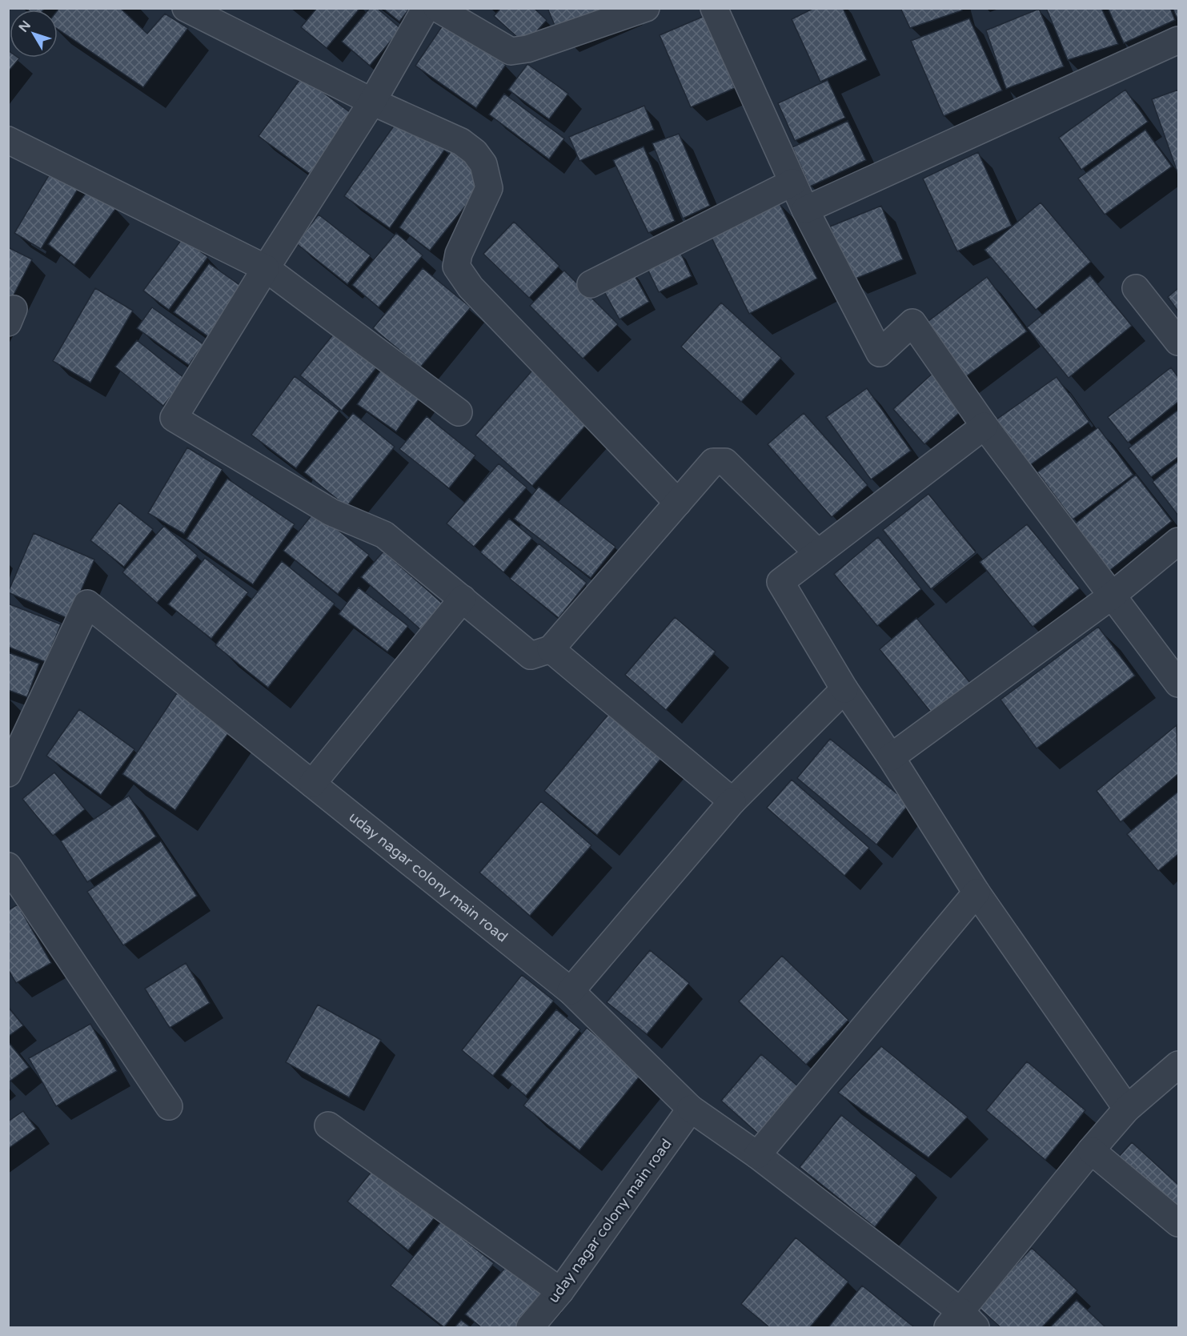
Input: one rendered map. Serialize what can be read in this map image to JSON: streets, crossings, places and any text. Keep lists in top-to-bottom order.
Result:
{
  "streets": {
    "street": ["uday nagar colony main road"]
  },
  "north": "top left"
}
